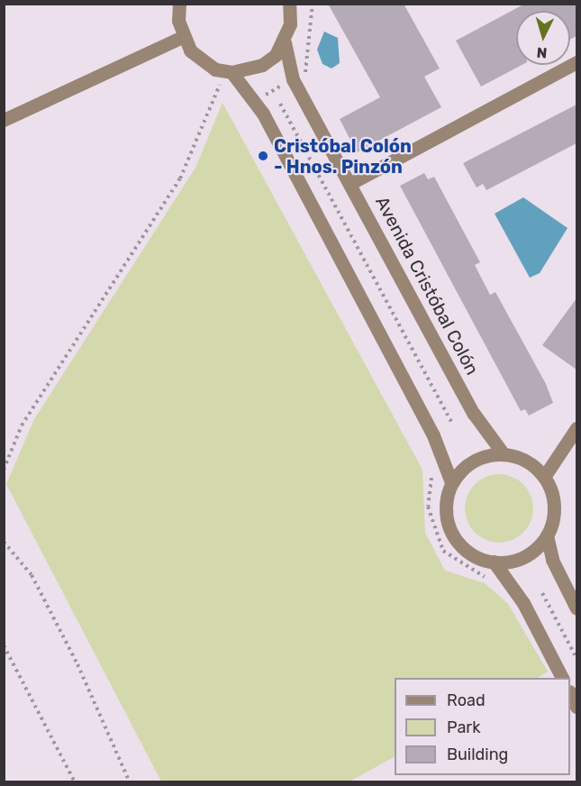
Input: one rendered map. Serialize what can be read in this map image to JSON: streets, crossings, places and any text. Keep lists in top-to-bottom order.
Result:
{
  "streets": {
    "street": ["Avenida Cristóbal Colón"]
  },
  "places": ["Cristóbal Colón - Hnos. Pinzón"],
  "legend": ["Road", "Park", "Building"],
  "north": "bottom"
}
